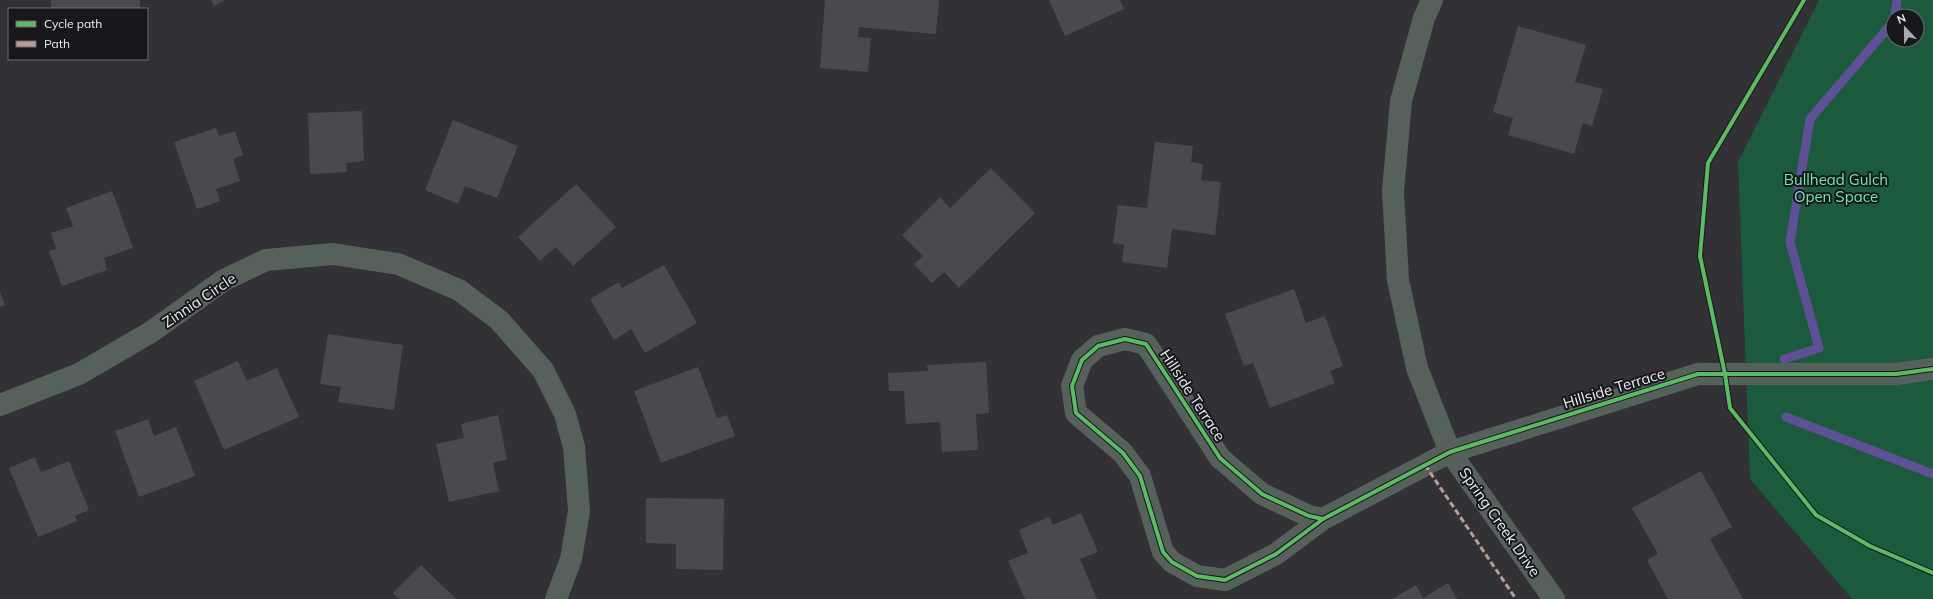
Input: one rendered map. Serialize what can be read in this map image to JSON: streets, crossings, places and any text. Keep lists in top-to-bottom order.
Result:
{
  "streets": {
    "street": ["Zinnia Circle", "Hillside Terrace", "Spring Creek Drive"]
  },
  "crossings": [
    ["Hillside Terrace", "Spring Creek Drive"]
  ],
  "parks": ["Bullhead Gulch Open Space"],
  "legend": ["Cycle path", "Path"],
  "north": "top"
}
